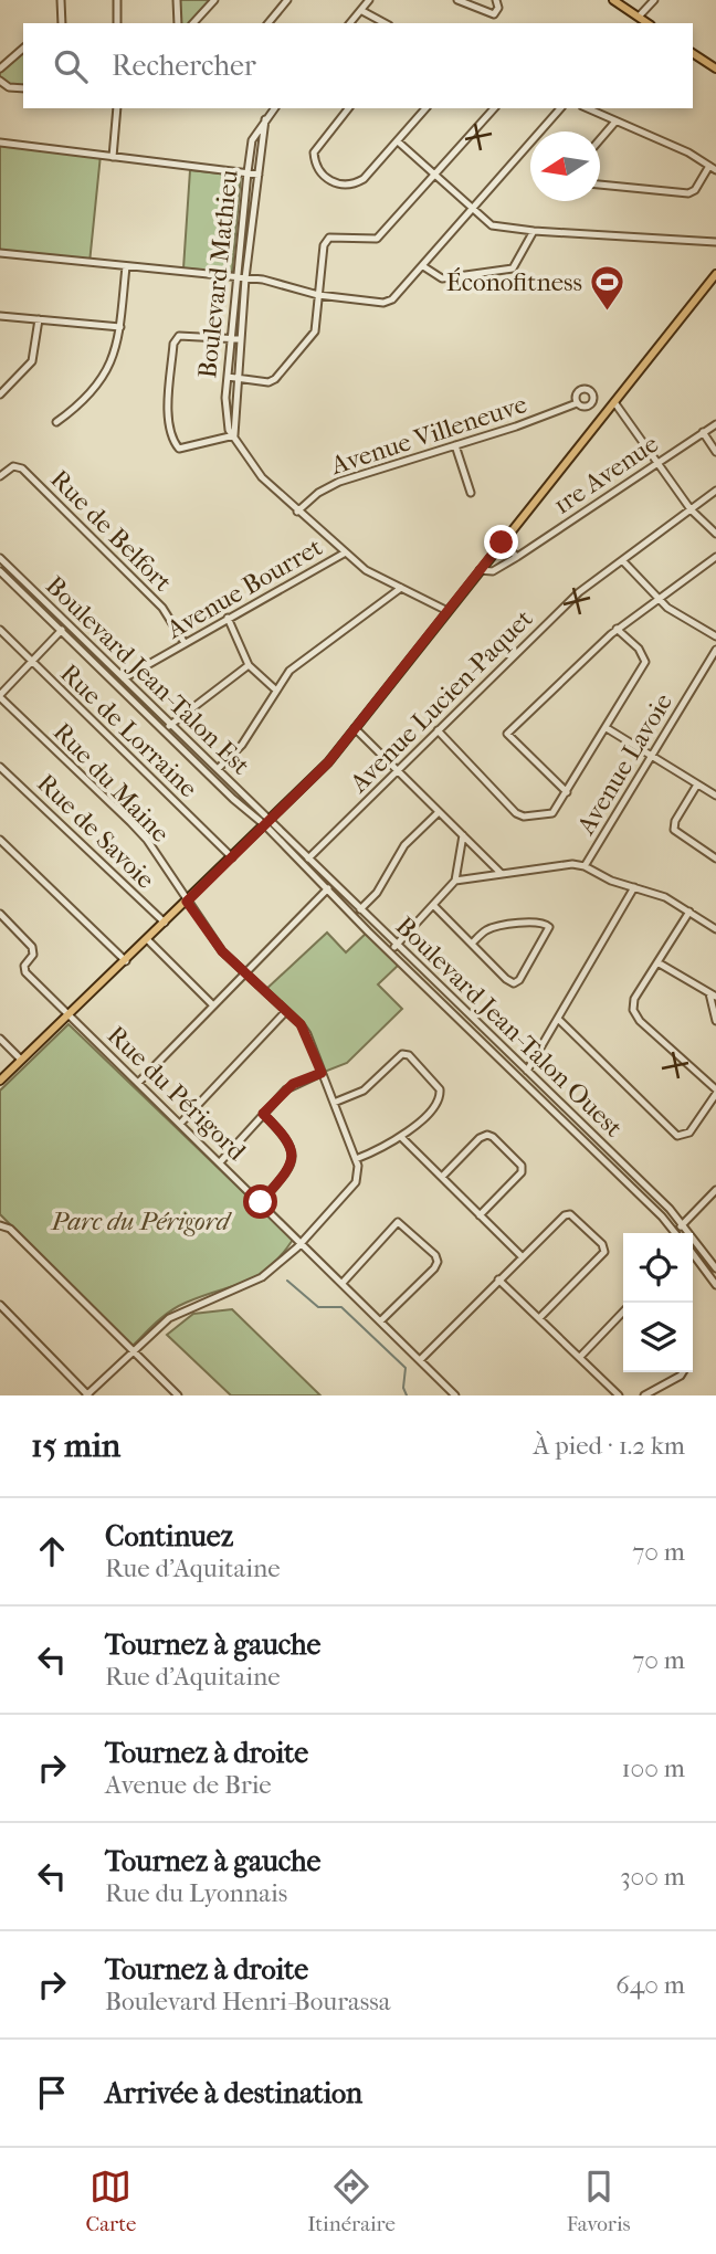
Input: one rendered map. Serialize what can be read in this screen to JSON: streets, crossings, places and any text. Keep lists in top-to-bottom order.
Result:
{
  "streets": {
    "street": [
      "Boulevard Mathieu",
      "Avenue Villeneuve",
      "1re Avenue",
      "Rue de Belfort",
      "Avenue Bourret",
      "Boulevard Jean-Talon Est",
      "Avenue Lucien-Paquet",
      "Rue de Lorraine",
      "Avenue Lavoie",
      "Rue du Maine",
      "Rue de Savoie",
      "Boulevard Jean-Talon Ouest",
      "Rue du Périgord"
    ]
  },
  "crossings": [
    ["Boulevard Mathieu", "Avenue Villeneuve"],
    ["Boulevard Mathieu", "Avenue Bourret"],
    ["Rue de Belfort", "Avenue Bourret"],
    ["Avenue Bourret", "Boulevard Jean-Talon Est"],
    ["Boulevard Jean-Talon Est", "Boulevard Jean-Talon Ouest"],
    ["Avenue Lucien-Paquet", "Boulevard Jean-Talon Ouest"]
  ],
  "parks": ["Parc du Périgord"],
  "places": {
    "sports": ["Éconofitness"]
  },
  "north": "left",
  "page": {
    "search": "Rechercher",
    "heading": ["15 min", "À pied · 1.2 km"],
    "list": [
      ["Continuez", "Rue d'Aquitaine", "70 m"],
      ["Tournez à gauche", "Rue d'Aquitaine", "70 m"],
      ["Tournez à droite", "Avenue de Brie", "100 m"],
      ["Tournez à gauche", "Rue du Lyonnais", "300 m"],
      ["Tournez à droite", "Boulevard Henri-Bourassa", "640 m"],
      "Arrivée à destination"
    ],
    "nav": ["Carte", "Itinéraire", "Favoris"]
  }
}
